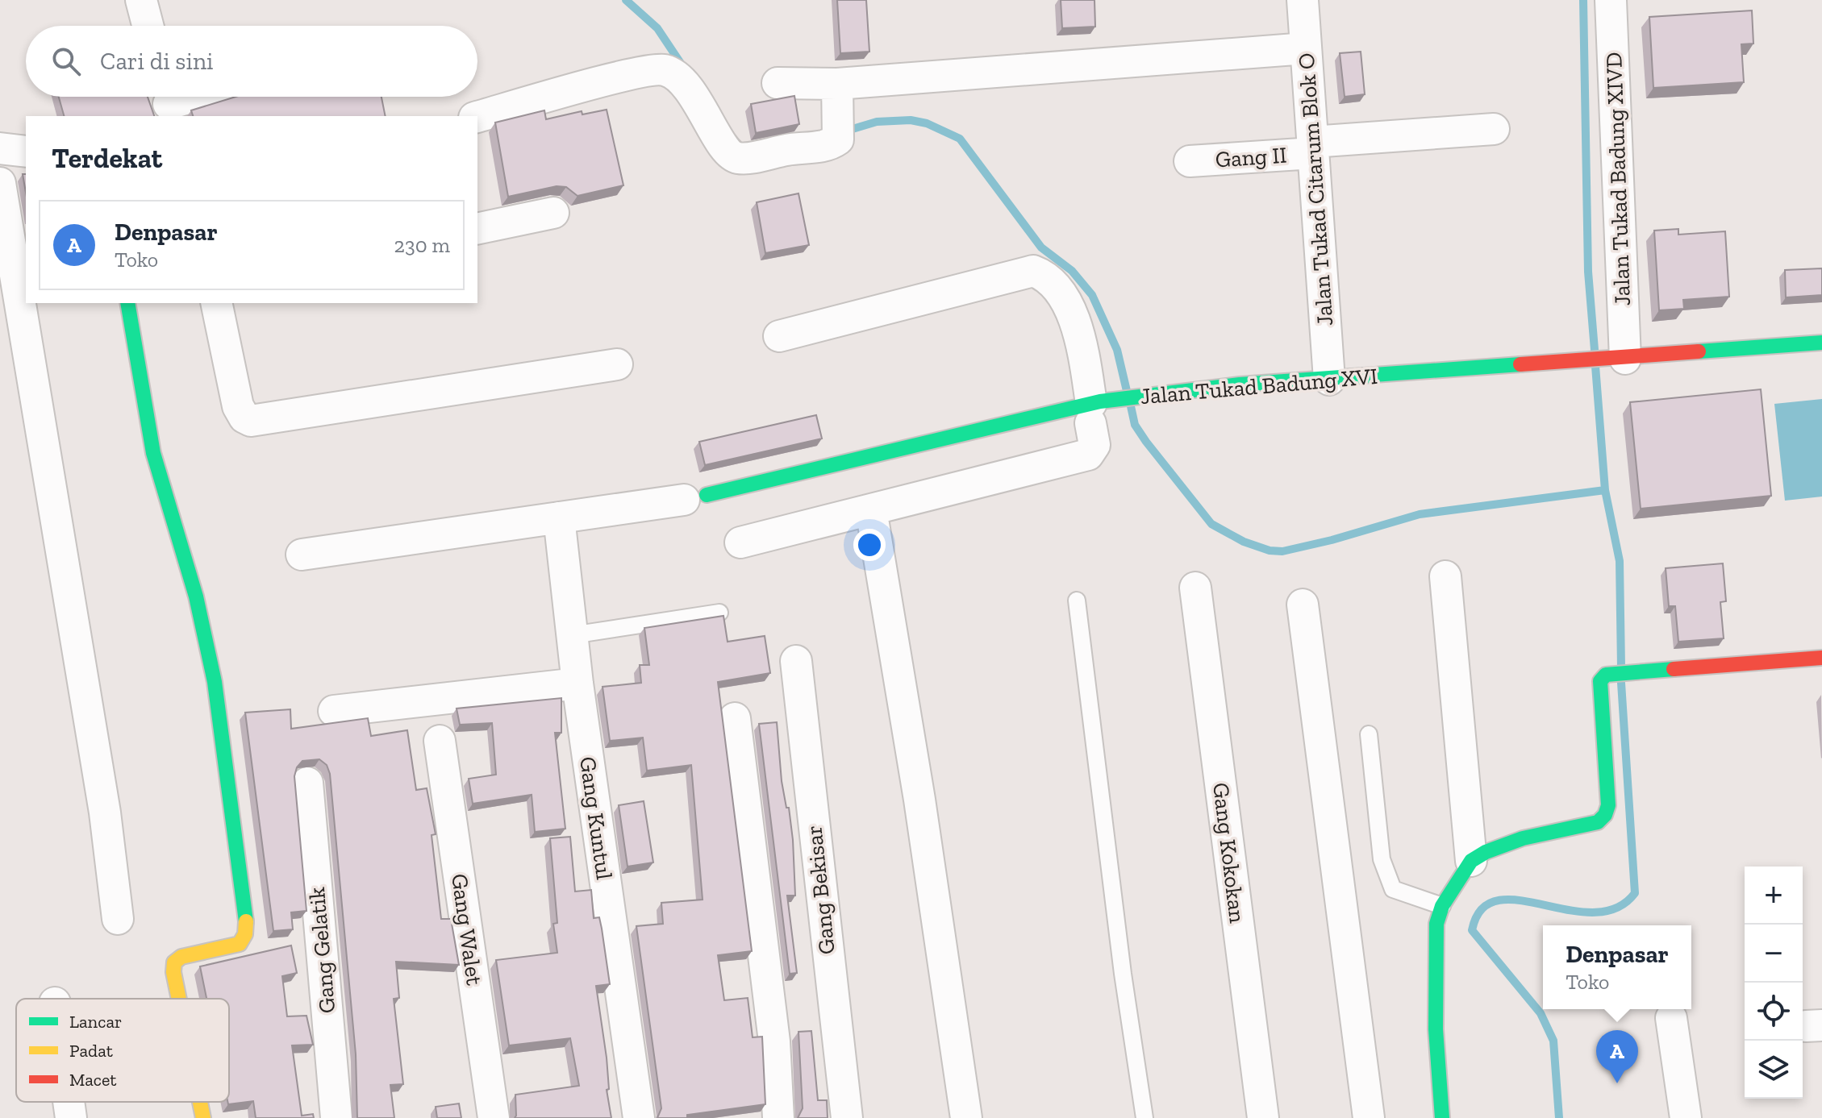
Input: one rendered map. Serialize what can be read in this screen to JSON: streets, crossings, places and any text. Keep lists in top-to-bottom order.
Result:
{
  "streets": {
    "street": [
      "Gang II",
      "Jalan Tukad Badung XIVD",
      "Jalan Tukad Citarum Blok O",
      "Jalan Tukad Badung XVI",
      "Gang Kuntul",
      "Gang Kokokan",
      "Gang Bekisar",
      "Gang Walet",
      "Gang Gelatik"
    ]
  },
  "crossings": [
    ["Gang II", "Jalan Tukad Citarum Blok O"],
    ["Jalan Tukad Badung XIVD", "Jalan Tukad Badung XVI"],
    ["Jalan Tukad Citarum Blok O", "Jalan Tukad Badung XVI"]
  ],
  "legend": ["Lancar", "Padat", "Macet"],
  "page": {
    "search": "Cari di sini",
    "heading": "Terdekat",
    "list": [
      {
        "mark": "A",
        "name": "Denpasar",
        "note": "Toko",
        "value": "230 m"
      }
    ],
    "map_buttons": ["+", "−"],
    "popup": ["Denpasar", "Toko"],
    "pins": "A"
  }
}
